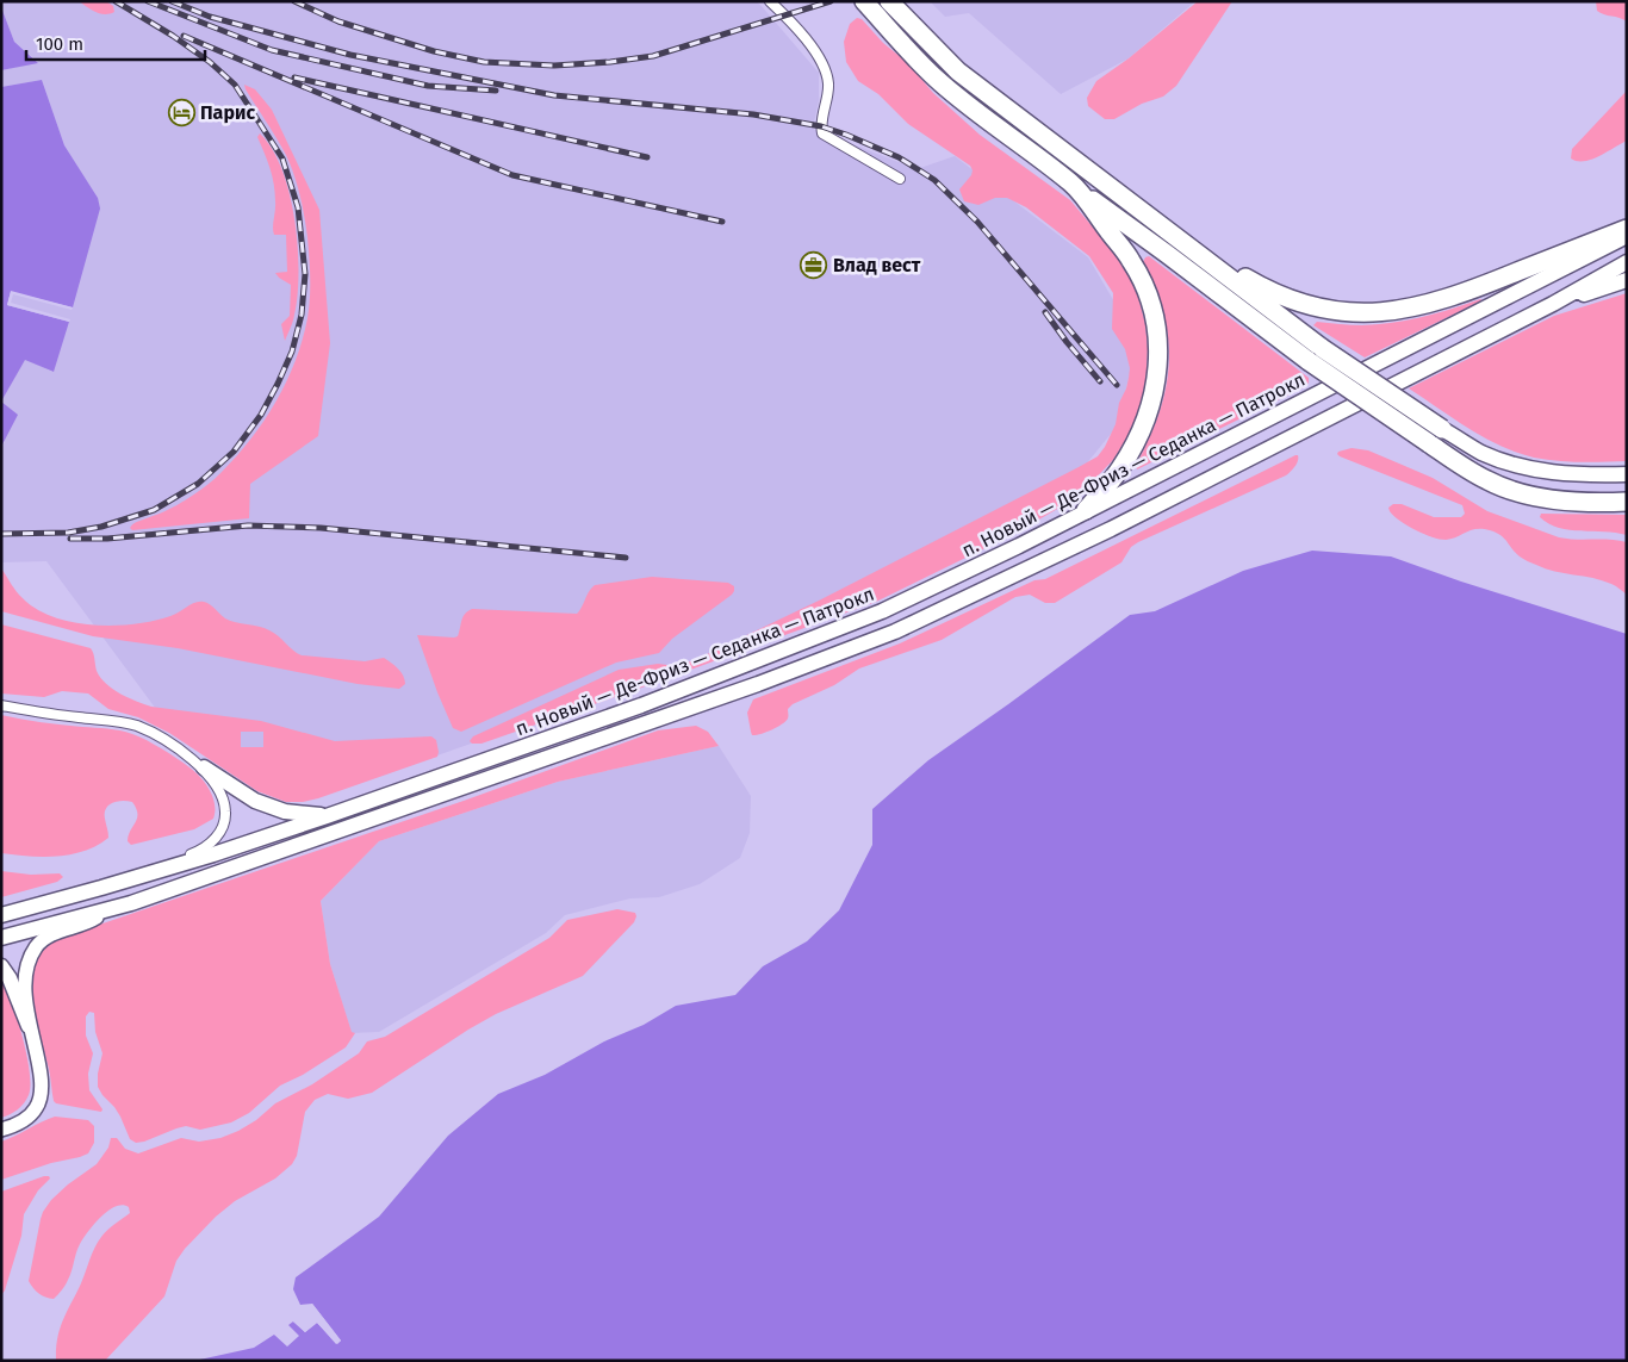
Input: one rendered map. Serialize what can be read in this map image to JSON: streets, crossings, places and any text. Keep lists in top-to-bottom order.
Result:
{
  "streets": {
    "main road": ["п. Новый — Де-Фриз — Седанка — Патрокл"]
  },
  "places": {
    "hotel": ["Парис"],
    "office": ["Влад вест"]
  },
  "scale_bar": "100 m"
}
